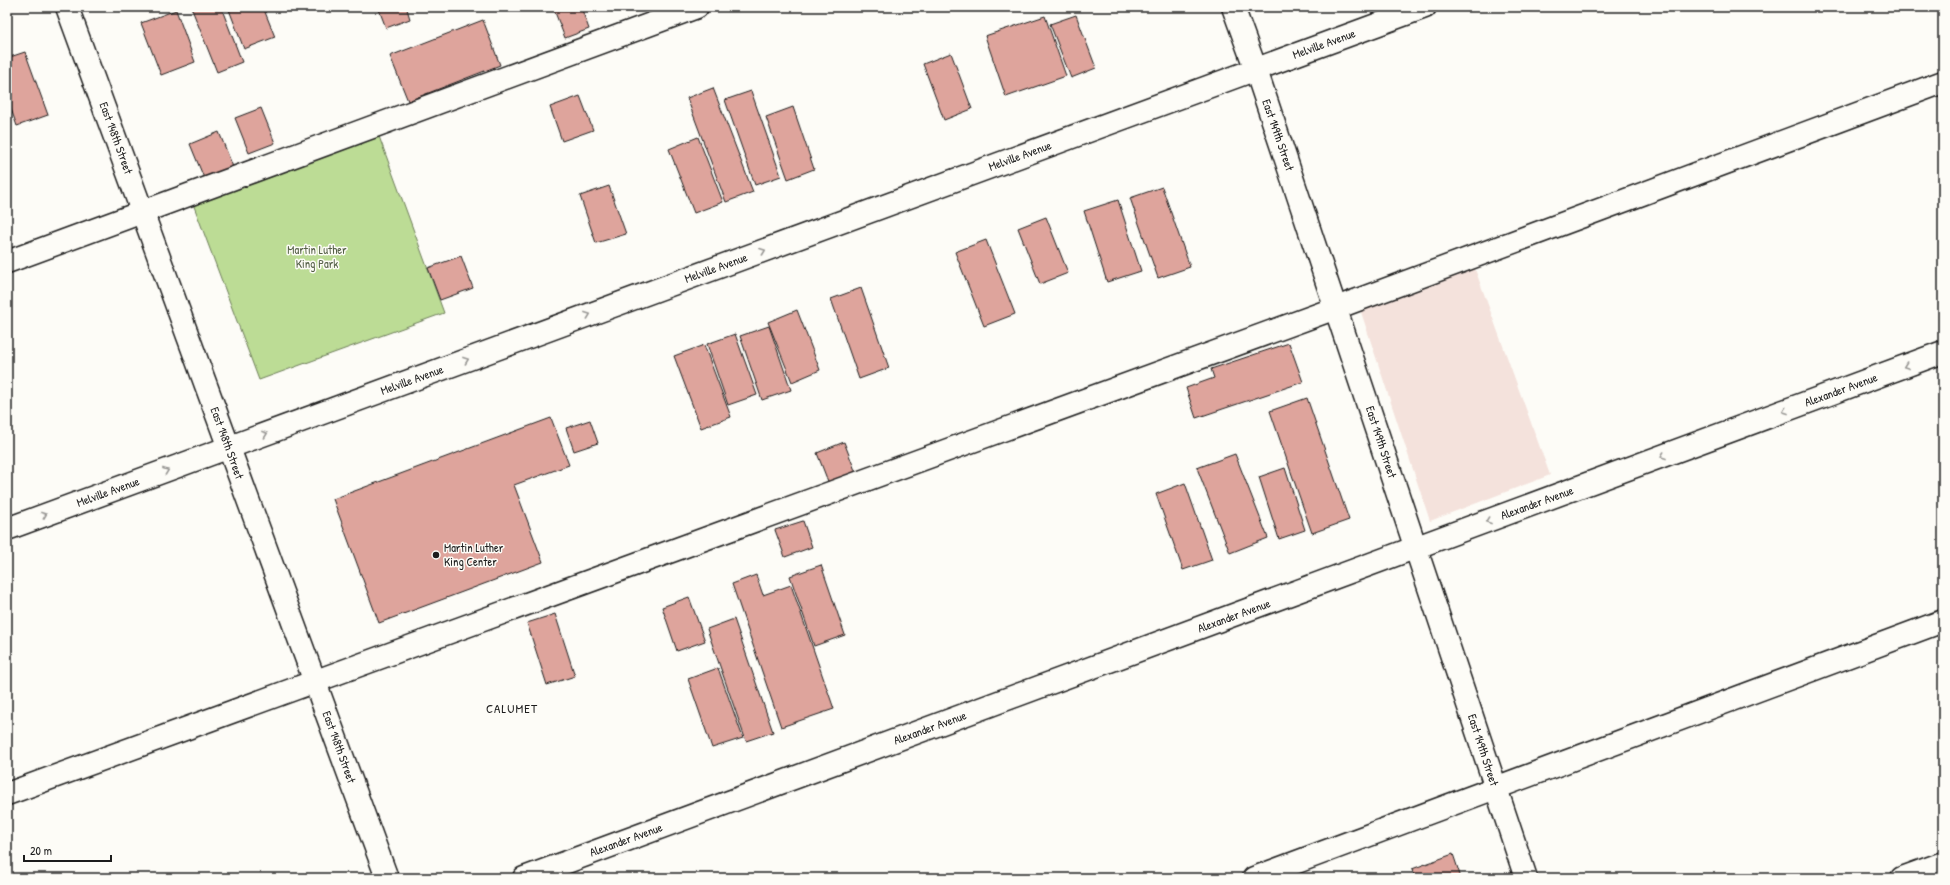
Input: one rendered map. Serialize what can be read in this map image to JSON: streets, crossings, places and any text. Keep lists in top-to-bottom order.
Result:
{
  "streets": {
    "street": [
      "Melville Avenue",
      "East 149th Street",
      "East 148th Street",
      "Alexander Avenue"
    ]
  },
  "crossings": [
    ["Melville Avenue", "East 149th Street"],
    ["Melville Avenue", "East 148th Street"],
    ["East 149th Street", "Alexander Avenue"]
  ],
  "one_way": ["Melville Avenue", "Alexander Avenue"],
  "districts": ["CALUMET"],
  "parks": ["Martin Luther King Park"],
  "places": ["Martin Luther King Center"],
  "scale_bar": "20 m"
}
